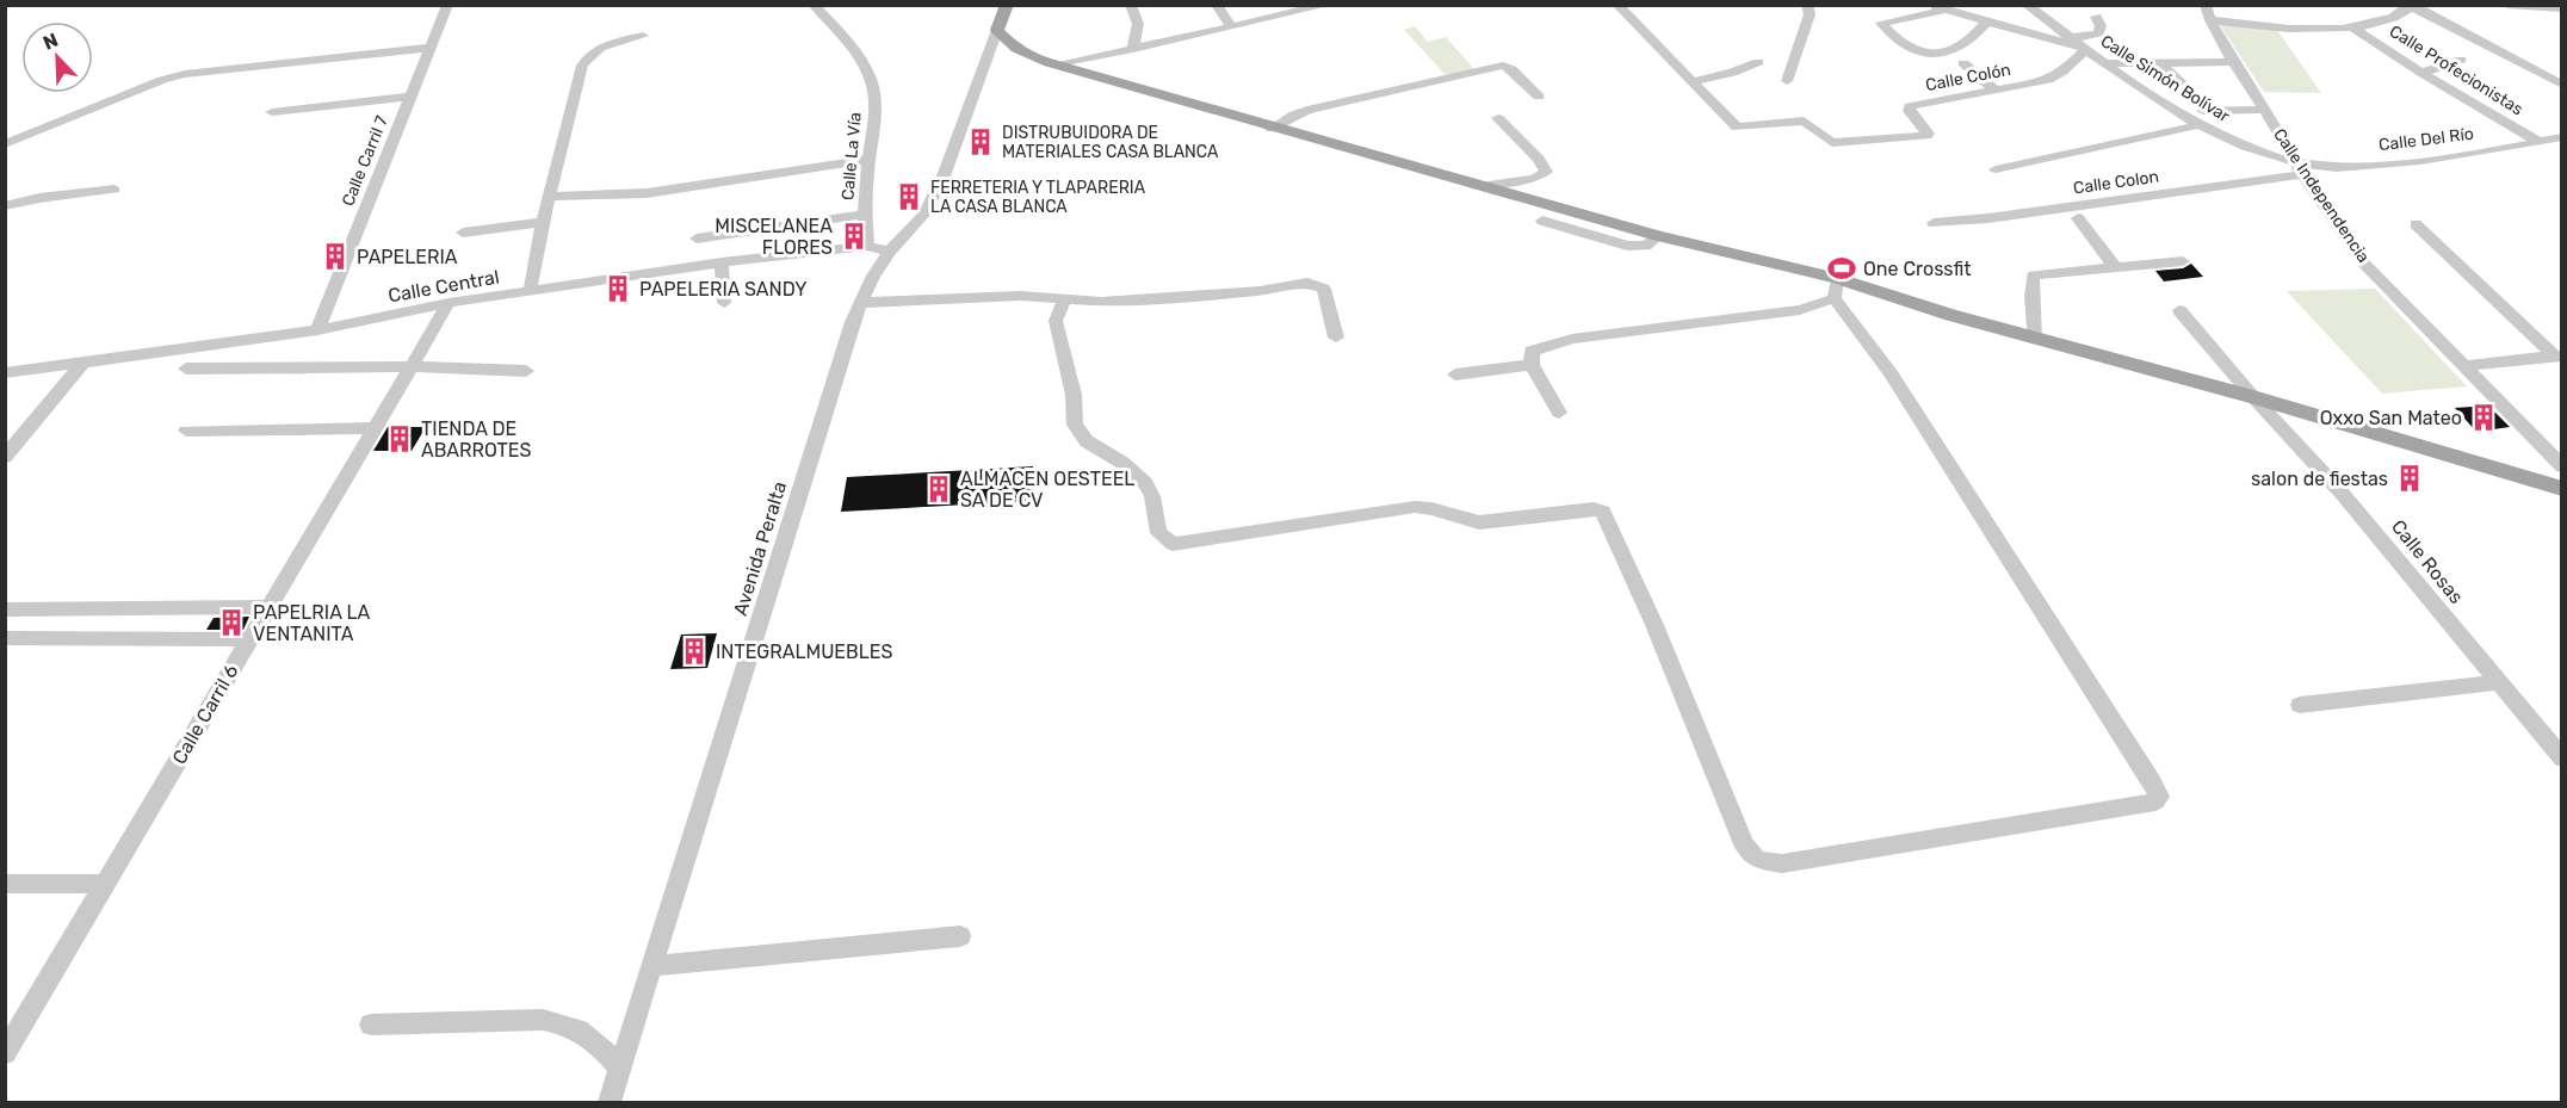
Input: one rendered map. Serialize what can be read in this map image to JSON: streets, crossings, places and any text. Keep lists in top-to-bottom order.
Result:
{
  "streets": {
    "street": [
      "Calle Profecionistas",
      "Calle Colón",
      "Calle Simón Bolívar",
      "Calle Del Río",
      "Calle La Vía",
      "Calle Carril 7",
      "Calle Colon",
      "Calle Independencia",
      "Calle Central",
      "Avenida Peralta",
      "Calle Rosas",
      "Calle Carril 6"
    ]
  },
  "crossings": [
    ["Calle Profecionistas", "Calle Del Río"],
    ["Calle Colón", "Calle Simón Bolívar"],
    ["Calle Simón Bolívar", "Calle Del Río"],
    ["Calle Simón Bolívar", "Calle Colon"],
    ["Calle Simón Bolívar", "Calle Independencia"],
    ["Calle Del Río", "Calle Colon"],
    ["Calle Del Río", "Calle Independencia"],
    ["Calle La Vía", "Calle Central"],
    ["Calle Carril 7", "Calle Central"],
    ["Calle Colon", "Calle Independencia"],
    ["Calle Central", "Avenida Peralta"],
    ["Calle Central", "Calle Carril 6"]
  ],
  "places": {
    "building": [
      "DISTRUBUIDORA DE MATERIALES CASA BLANCA",
      "FERRETERIA Y TLAPARERIA LA CASA BLANCA",
      "MISCELANEA FLORES",
      "PAPELERIA",
      "PAPELERIA SANDY",
      "Oxxo San Mateo",
      "TIENDA DE ABARROTES",
      "salon de fiestas",
      "ALMACEN OESTEEL SA DE CV",
      "PAPELRIA LA VENTANITA",
      "INTEGRALMUEBLES"
    ],
    "sports": ["One Crossfit"]
  },
  "north": "top left"
}
